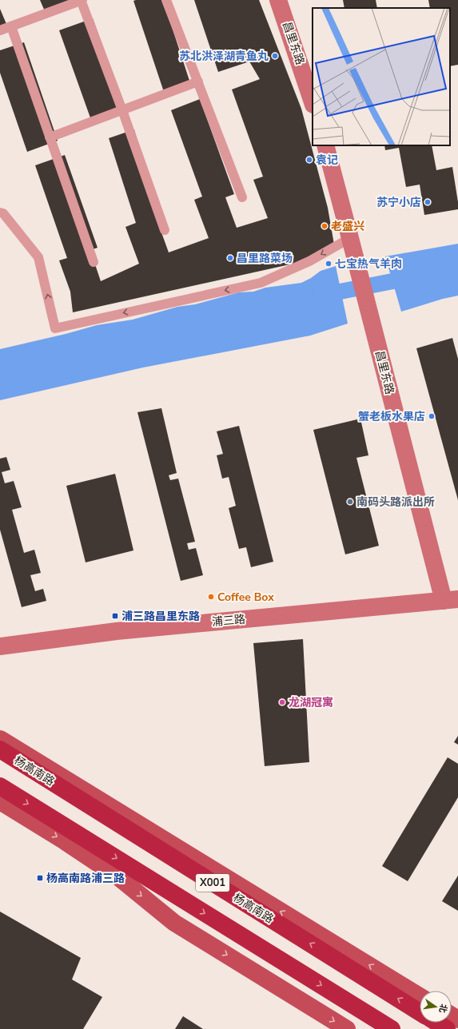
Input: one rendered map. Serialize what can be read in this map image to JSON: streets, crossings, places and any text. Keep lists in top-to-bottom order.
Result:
{
  "streets": {
    "highway": ["杨高南路", "X001"],
    "street": ["昌里东路", "浦三路"]
  },
  "crossings": [
    ["昌里东路", "浦三路"]
  ],
  "places": {
    "other": [
      "苏北洪泽湖青鱼丸",
      "袁记",
      "苏宁小店",
      "老盛兴",
      "昌里路菜场",
      "七宝热气羊肉",
      "蟹老板水果店",
      "南码头路派出所",
      "Coffee Box",
      "龙湖冠寓"
    ],
    "transit": ["浦三路昌里东路", "杨高南路浦三路"]
  },
  "north": "right"
}
